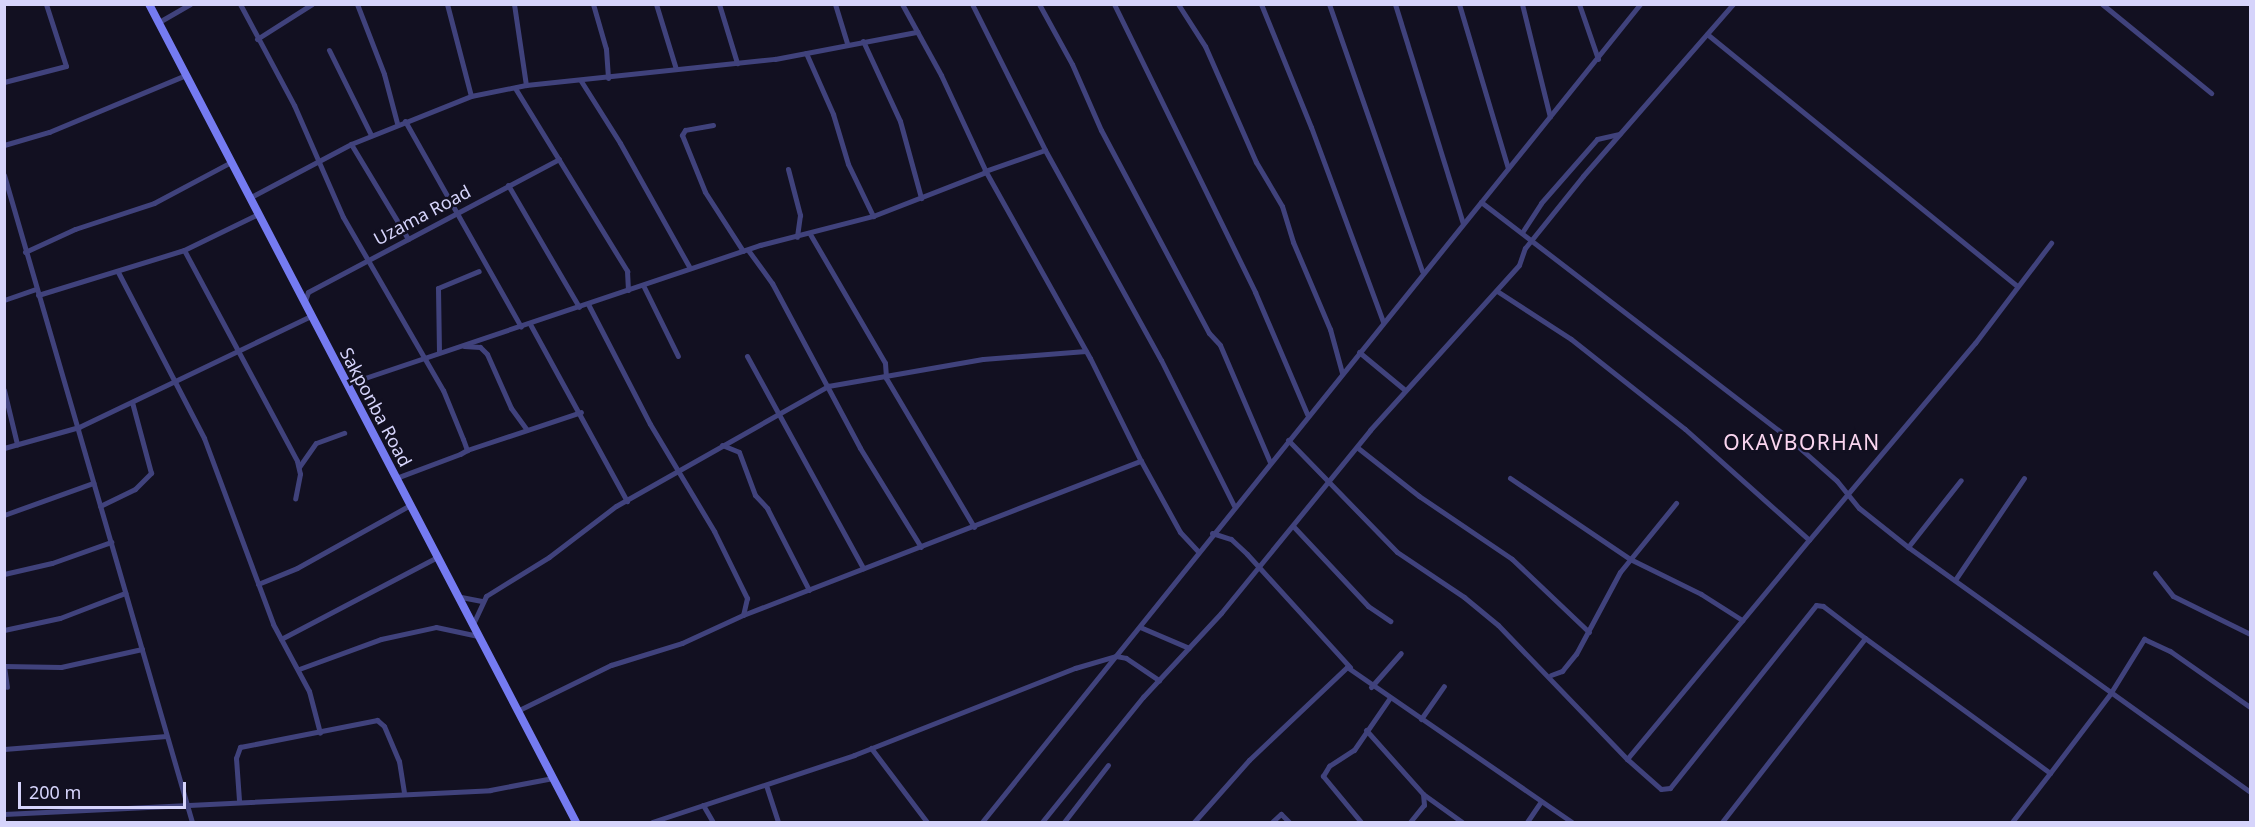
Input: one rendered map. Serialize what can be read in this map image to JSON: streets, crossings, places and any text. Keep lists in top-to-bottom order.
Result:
{
  "streets": {
    "main road": ["Sakponba Road"],
    "street": ["Uzama Road"]
  },
  "crossings": [
    ["Uzama Road", "Sakponba Road"]
  ],
  "districts": ["OKAVBORHAN"],
  "scale_bar": "200 m"
}
